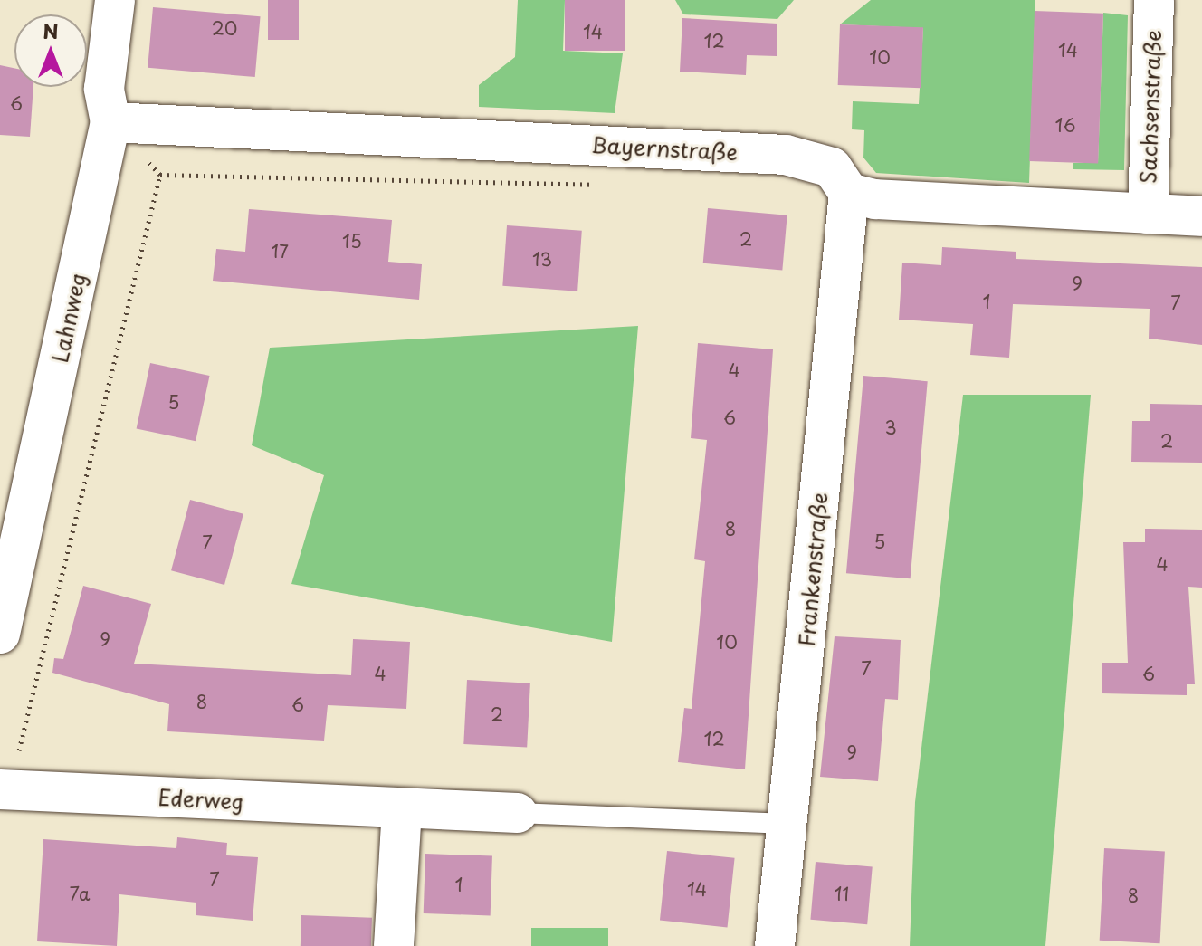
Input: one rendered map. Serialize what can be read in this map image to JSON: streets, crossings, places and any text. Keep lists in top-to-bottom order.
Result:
{
  "streets": {
    "street": [
      "Sachsenstraße",
      "Bayernstraße",
      "Lahnweg",
      "Frankenstraße",
      "Ederweg"
    ]
  },
  "crossings": [
    ["Bayernstraße", "Lahnweg"],
    ["Bayernstraße", "Frankenstraße"],
    ["Frankenstraße", "Ederweg"]
  ],
  "house_numbers": [
    "20",
    "14",
    "12",
    "14",
    "10",
    "6",
    "16",
    "2",
    "15",
    "17",
    "13",
    "9",
    "1",
    "7",
    "4",
    "5",
    "6",
    "3",
    "2",
    "8",
    "5",
    "7",
    "4",
    "9",
    "10",
    "7",
    "4",
    "6",
    "8",
    "6",
    "2",
    "12",
    "9",
    "7",
    "1",
    "14",
    "7a",
    "11",
    "8"
  ],
  "north": "top"
}
